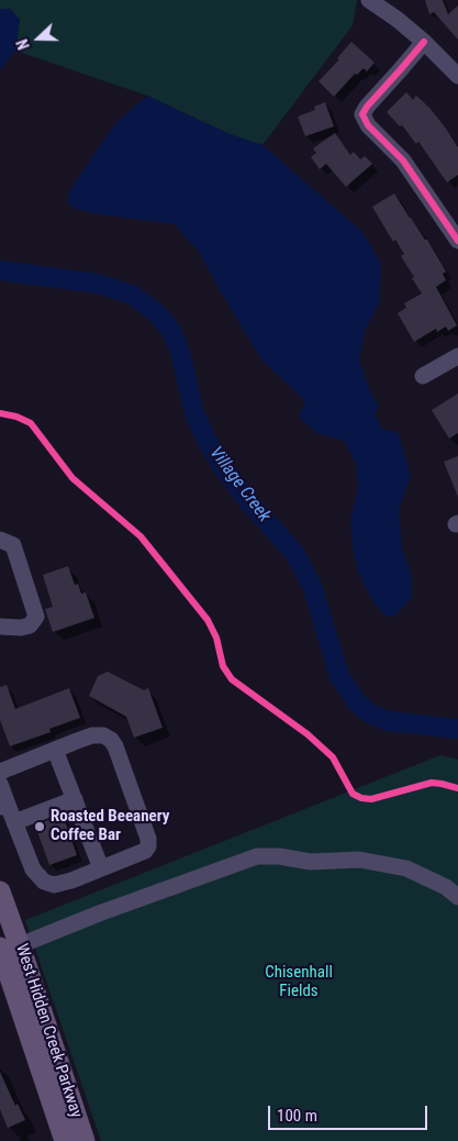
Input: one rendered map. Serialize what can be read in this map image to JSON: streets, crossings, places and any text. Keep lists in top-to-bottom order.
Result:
{
  "streets": {
    "main road": ["West Hidden Creek Parkway"]
  },
  "water": ["Village Creek"],
  "parks": ["Chisenhall Fields"],
  "places": ["Roasted Beeanery Coffee Bar"],
  "scale_bar": "100 m",
  "north": "left"
}
